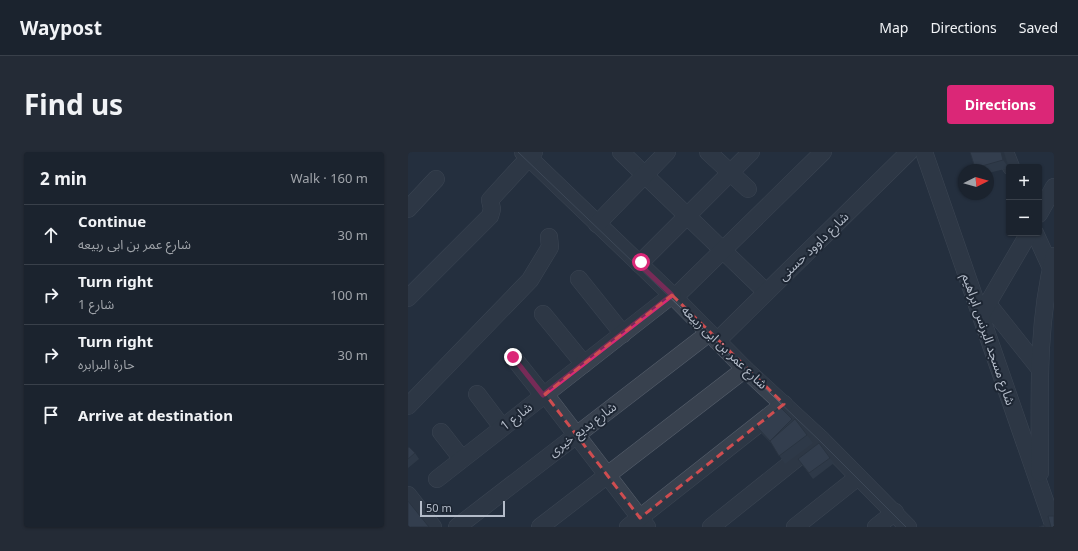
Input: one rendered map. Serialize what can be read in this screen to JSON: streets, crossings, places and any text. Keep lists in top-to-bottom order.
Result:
{
  "streets": {
    "street": [
      "شارع داوود حسنى",
      "شارع مسجد البرنس ابراهيم",
      "شارع عمر بن ابى ربيعه",
      "شارع 1",
      "شارع بديع خيرى"
    ]
  },
  "crossings": [
    ["شارع داوود حسنى", "شارع عمر بن ابى ربيعه"],
    ["شارع داوود حسنى", "شارع بديع خيرى"],
    ["شارع عمر بن ابى ربيعه", "شارع 1"],
    ["شارع عمر بن ابى ربيعه", "شارع بديع خيرى"]
  ],
  "scale_bar": "50 m",
  "north": "right",
  "page": {
    "header": "Waypost",
    "nav": ["Map", "Directions", "Saved"],
    "title": "Find us",
    "buttons": "Directions",
    "heading": ["2 min", "Walk · 160 m"],
    "map_buttons": ["+", "−"],
    "list": [
      ["Continue", "شارع عمر بن ابى ربيعه", "30 m"],
      ["Turn right", "شارع 1", "100 m"],
      ["Turn right", "حارة البرابره", "30 m"],
      "Arrive at destination"
    ],
    "scale": "50 m"
  }
}
